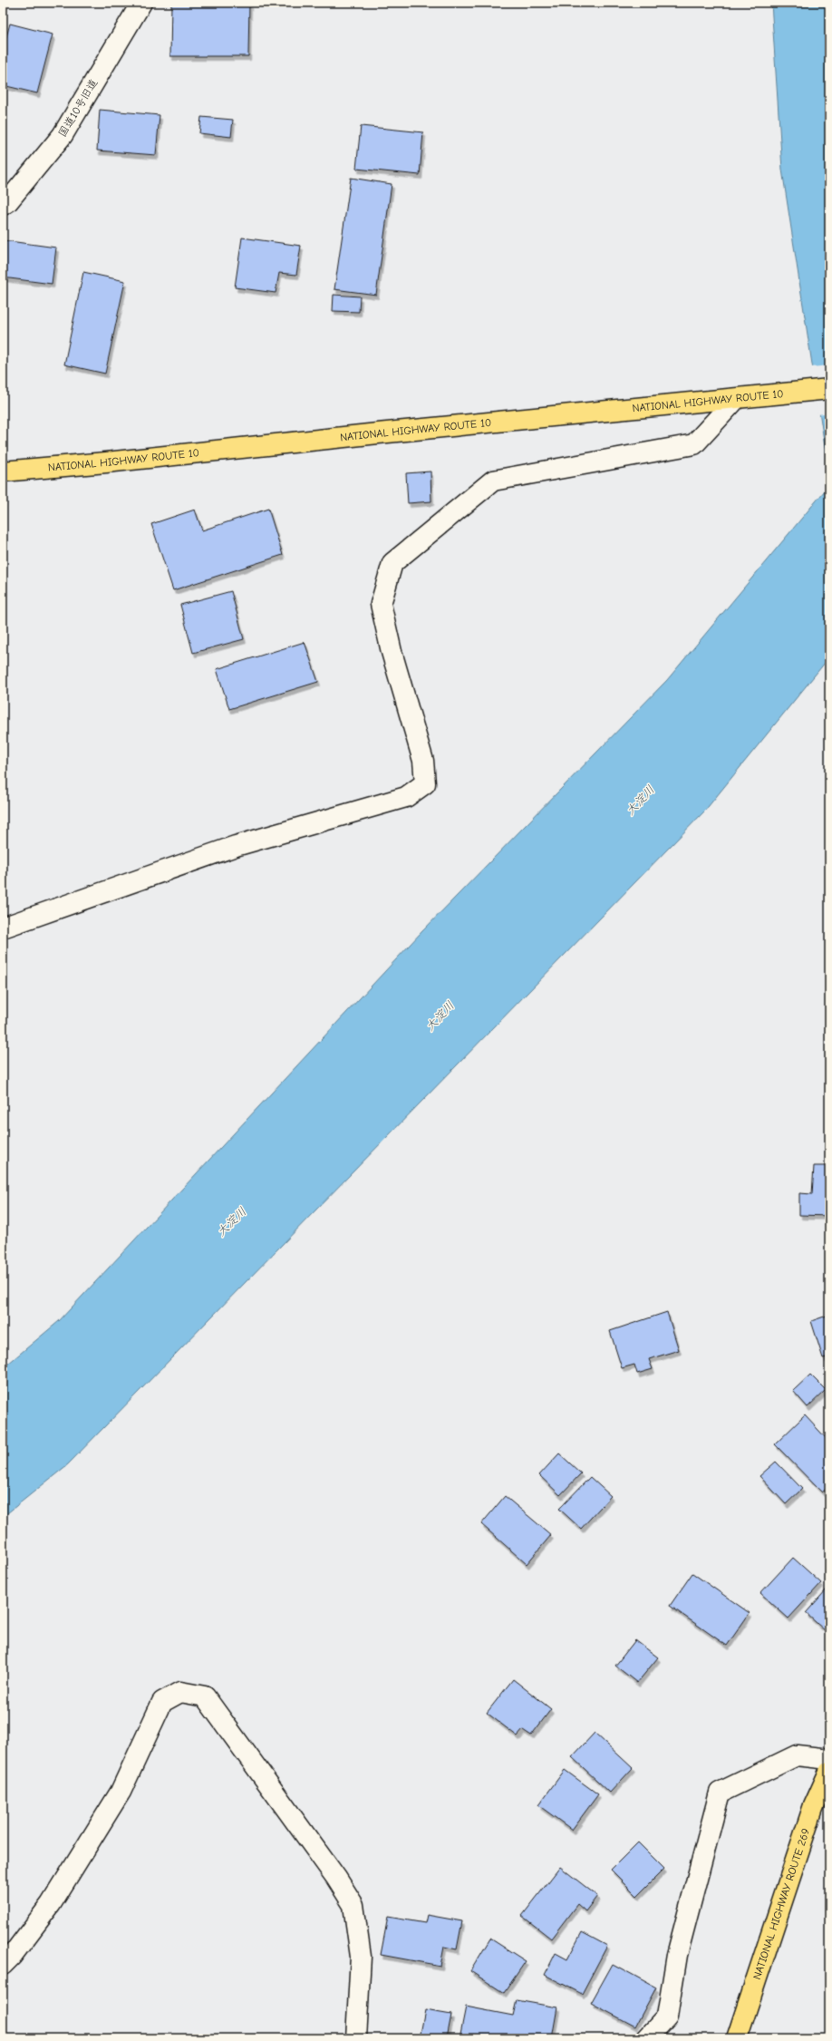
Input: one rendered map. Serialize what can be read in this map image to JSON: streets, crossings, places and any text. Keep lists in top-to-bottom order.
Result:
{
  "streets": {
    "highway": ["NATIONAL HIGHWAY ROUTE 10", "NATIONAL HIGHWAY ROUTE 269"],
    "street": ["国道10号旧道"]
  },
  "water": ["大淀川"]
}
